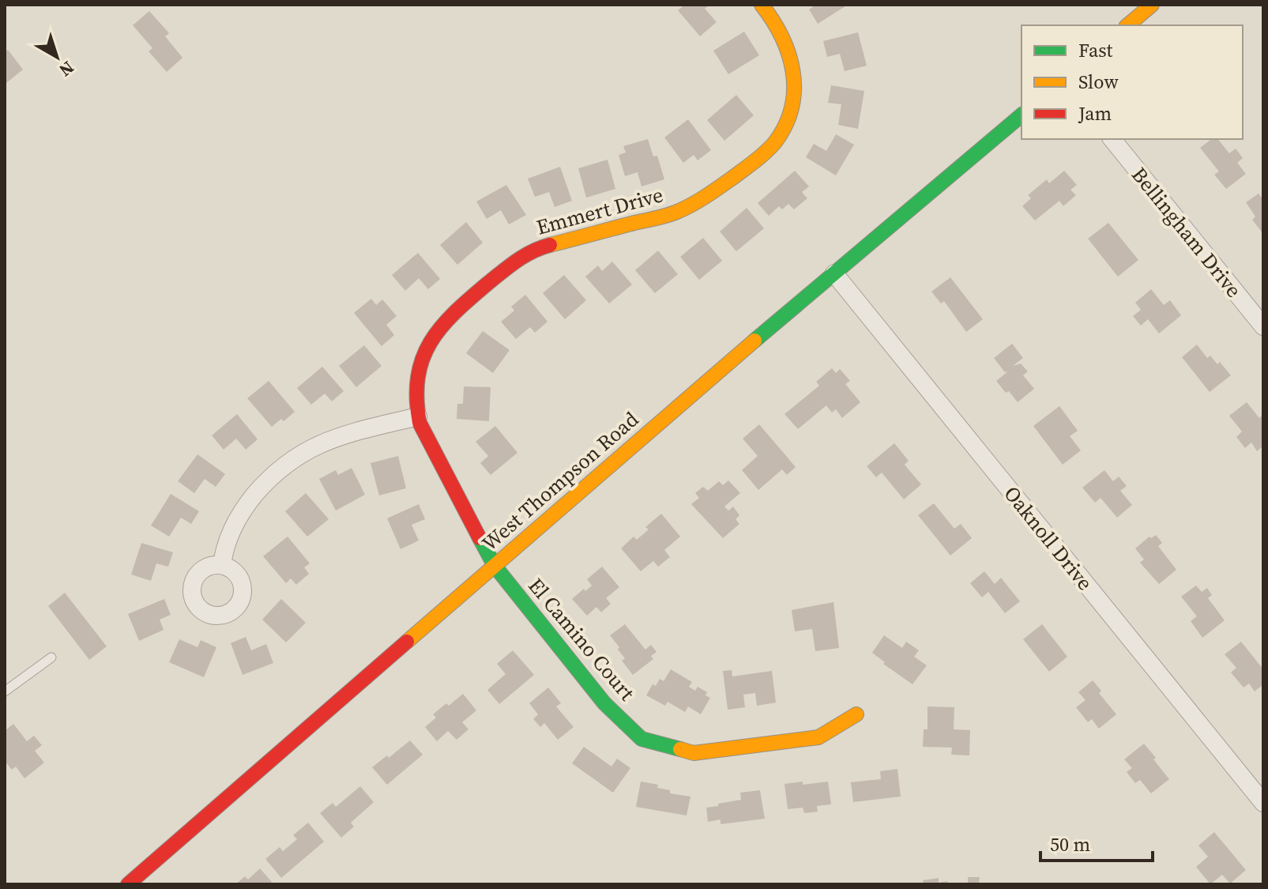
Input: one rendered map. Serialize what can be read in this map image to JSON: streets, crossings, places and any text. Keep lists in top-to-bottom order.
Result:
{
  "streets": {
    "street": [
      "Emmert Drive",
      "Bellingham Drive",
      "West Thompson Road",
      "Oaknoll Drive",
      "El Camino Court"
    ]
  },
  "crossings": [
    ["Emmert Drive", "West Thompson Road"],
    ["Emmert Drive", "El Camino Court"],
    ["West Thompson Road", "Oaknoll Drive"],
    ["West Thompson Road", "El Camino Court"]
  ],
  "legend": ["Fast", "Slow", "Jam"],
  "scale_bar": "50 m",
  "north": "bottom right"
}
